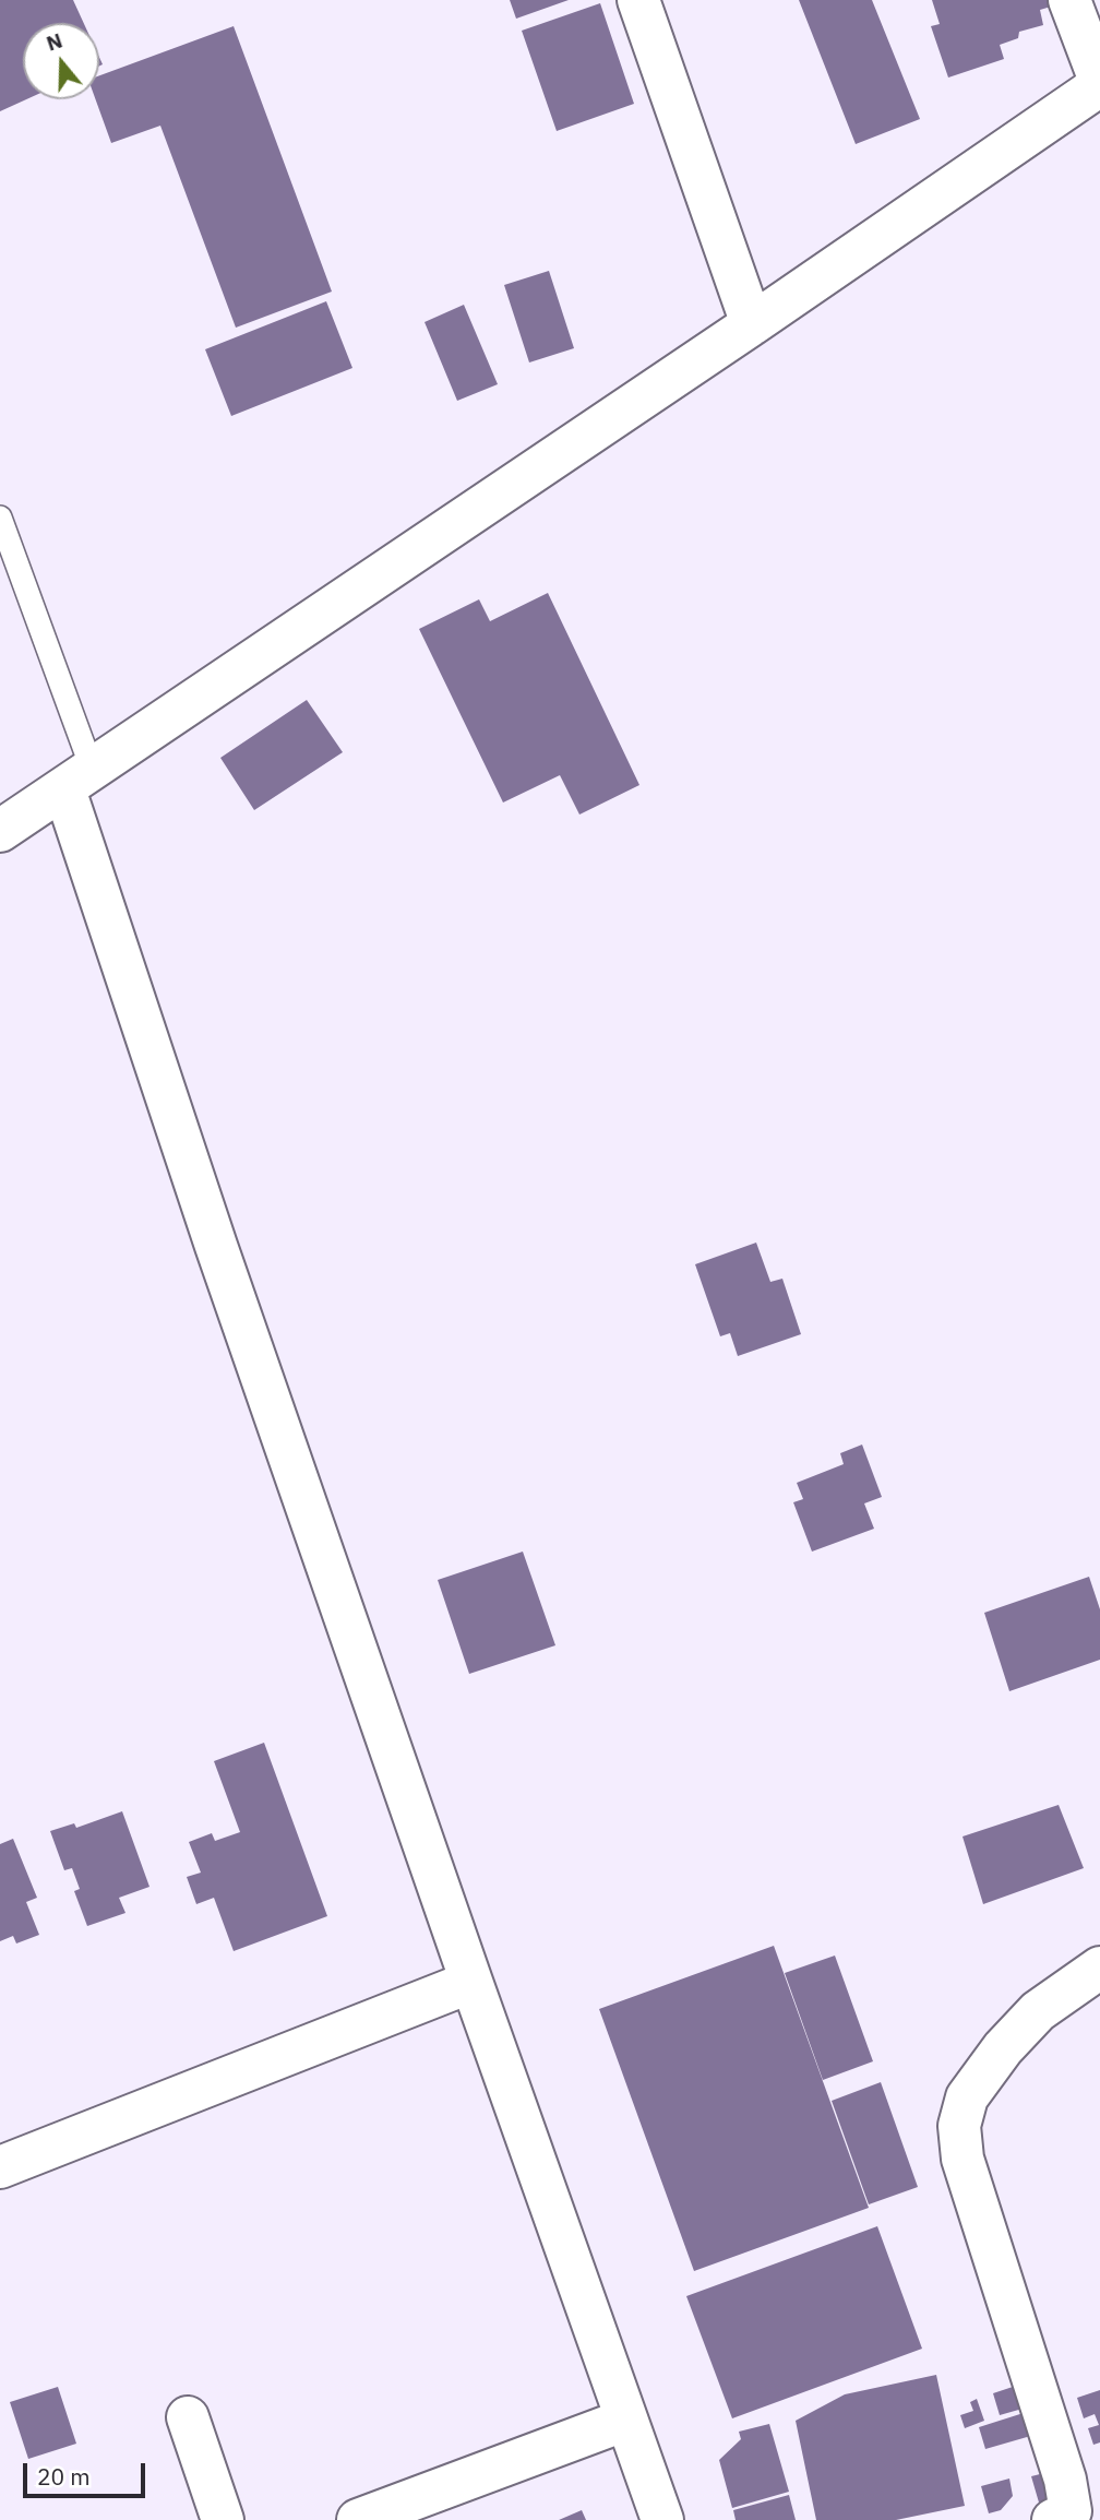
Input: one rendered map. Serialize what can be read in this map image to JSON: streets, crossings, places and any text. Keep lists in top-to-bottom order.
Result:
{
  "scale_bar": "20 m",
  "north": "top"
}
